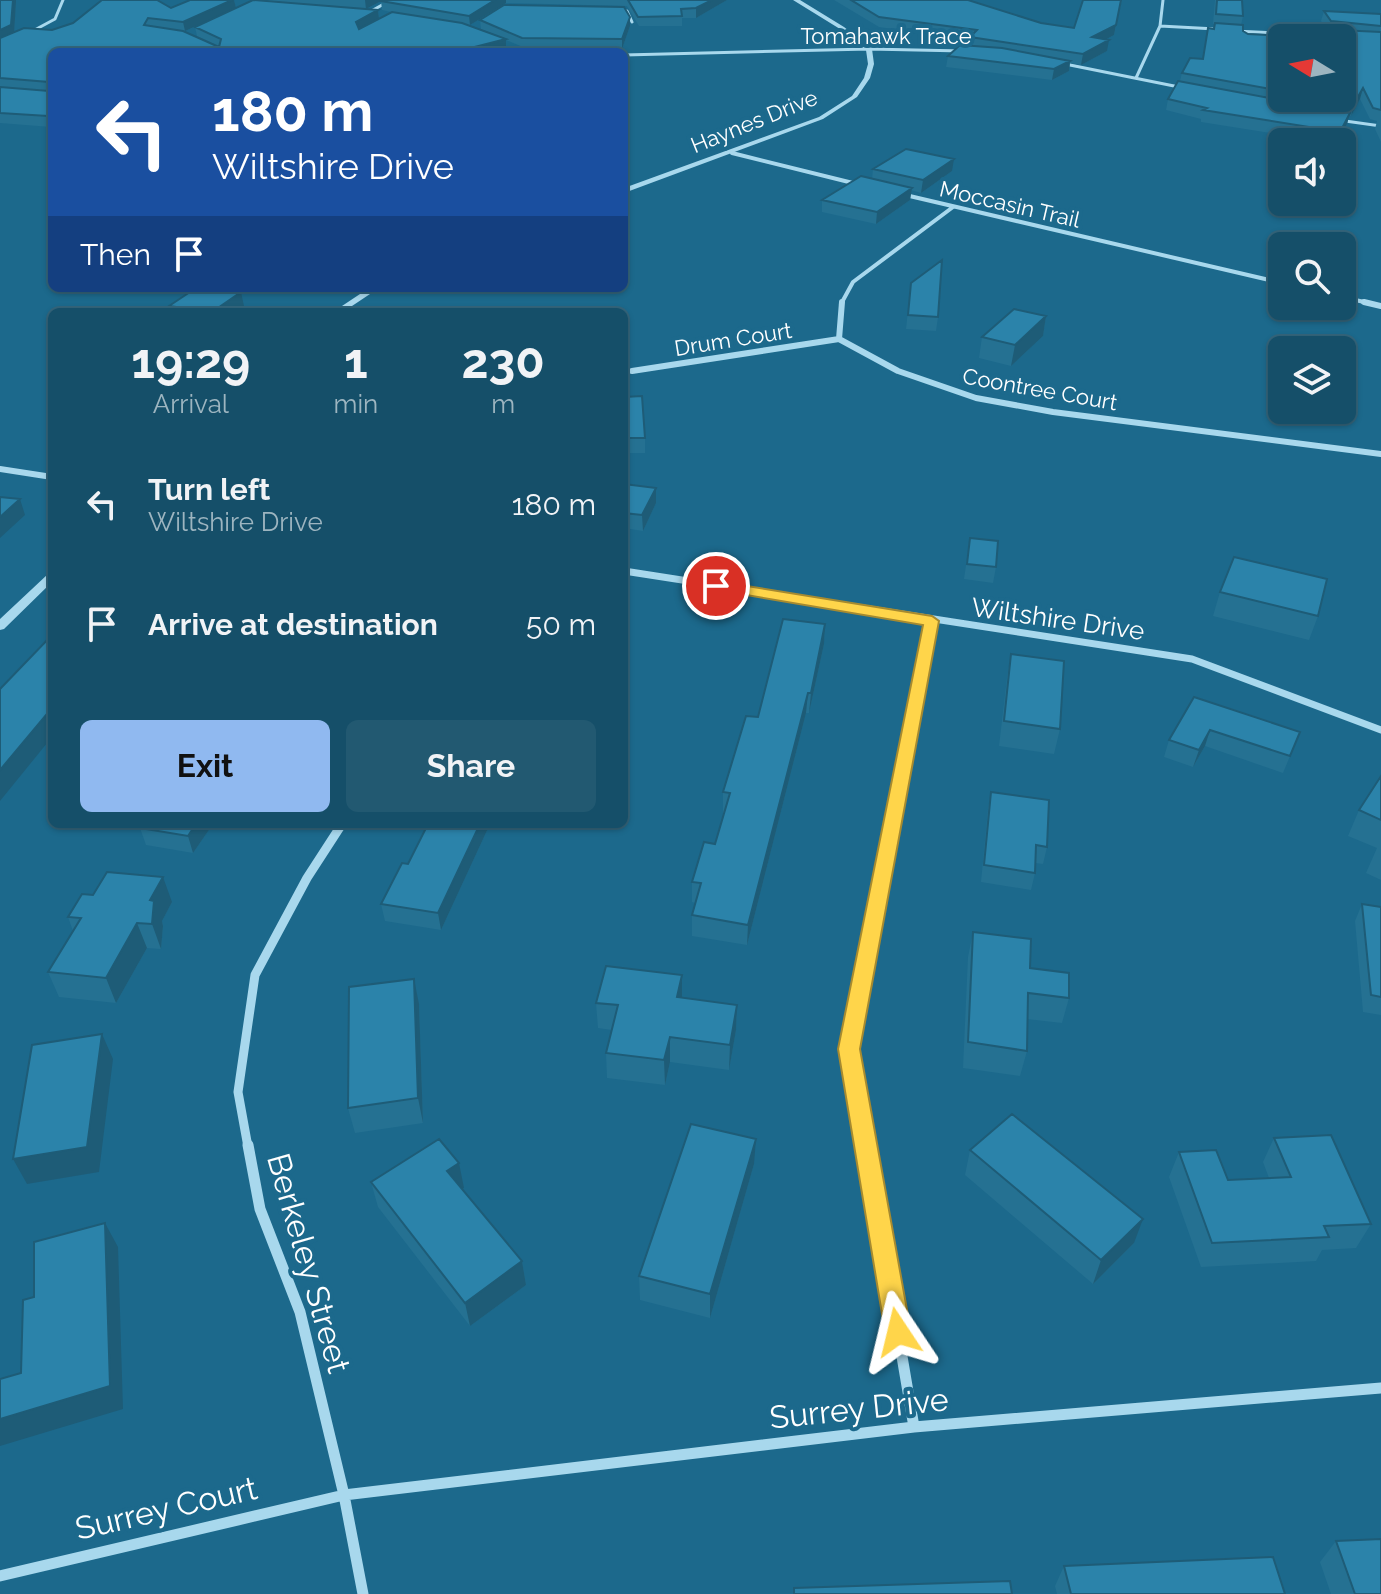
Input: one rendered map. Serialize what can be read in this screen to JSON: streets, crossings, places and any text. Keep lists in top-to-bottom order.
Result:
{
  "streets": {
    "street": [
      "Tomahawk Trace",
      "Haynes Drive",
      "Moccasin Trail",
      "Drum Court",
      "Coontree Court",
      "Wiltshire Drive",
      "Berkeley Street",
      "Surrey Drive",
      "Surrey Court"
    ]
  },
  "crossings": [
    ["Tomahawk Trace", "Haynes Drive"],
    ["Drum Court", "Coontree Court"],
    ["Berkeley Street", "Surrey Drive"],
    ["Berkeley Street", "Surrey Court"],
    ["Surrey Drive", "Surrey Court"]
  ],
  "north": "left",
  "page": {
    "turn": ["180 m", "Wiltshire Drive"],
    "then": "Then",
    "eta": [
      "19:29",
      "Arrival",
      "1",
      "min",
      "230",
      "m"
    ],
    "list": [
      {
        "name": "Turn left",
        "note": "Wiltshire Drive",
        "value": "180 m"
      },
      {
        "name": "Arrive at destination",
        "value": "50 m"
      }
    ],
    "buttons": ["Exit", "Share"]
  }
}
